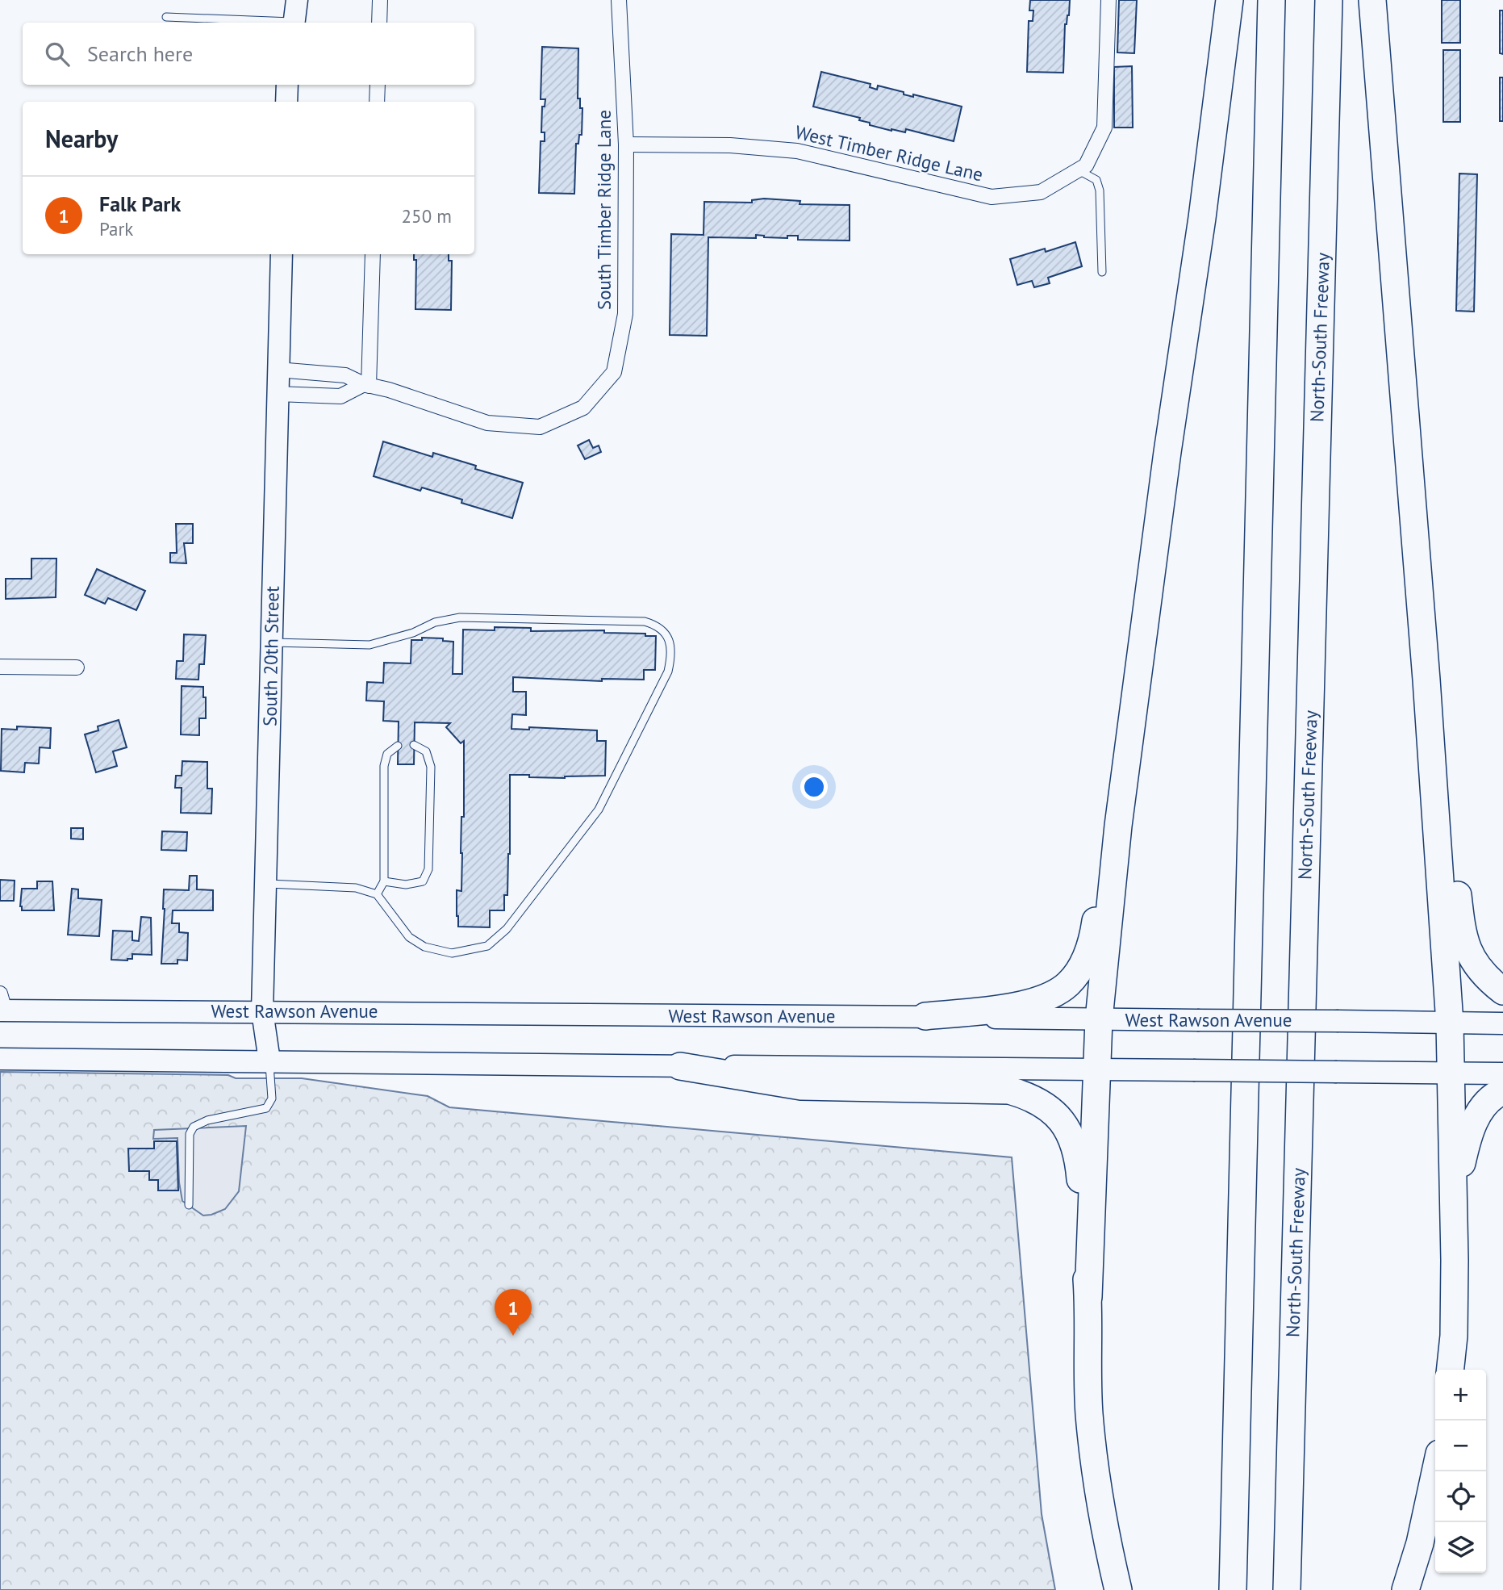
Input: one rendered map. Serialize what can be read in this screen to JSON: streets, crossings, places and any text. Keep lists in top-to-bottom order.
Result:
{
  "streets": {
    "highway": ["North-South Freeway"],
    "main road": ["South 20th Street", "West Rawson Avenue"],
    "street": ["West Timber Ridge Lane", "South Timber Ridge Lane"]
  },
  "crossings": [
    ["West Timber Ridge Lane", "South Timber Ridge Lane"],
    ["South 20th Street", "West Rawson Avenue"]
  ],
  "page": {
    "search": "Search here",
    "heading": "Nearby",
    "list": [
      {
        "mark": "1",
        "name": "Falk Park",
        "note": "Park",
        "value": "250 m"
      }
    ],
    "pins": "1",
    "map_buttons": ["+", "−"]
  }
}
